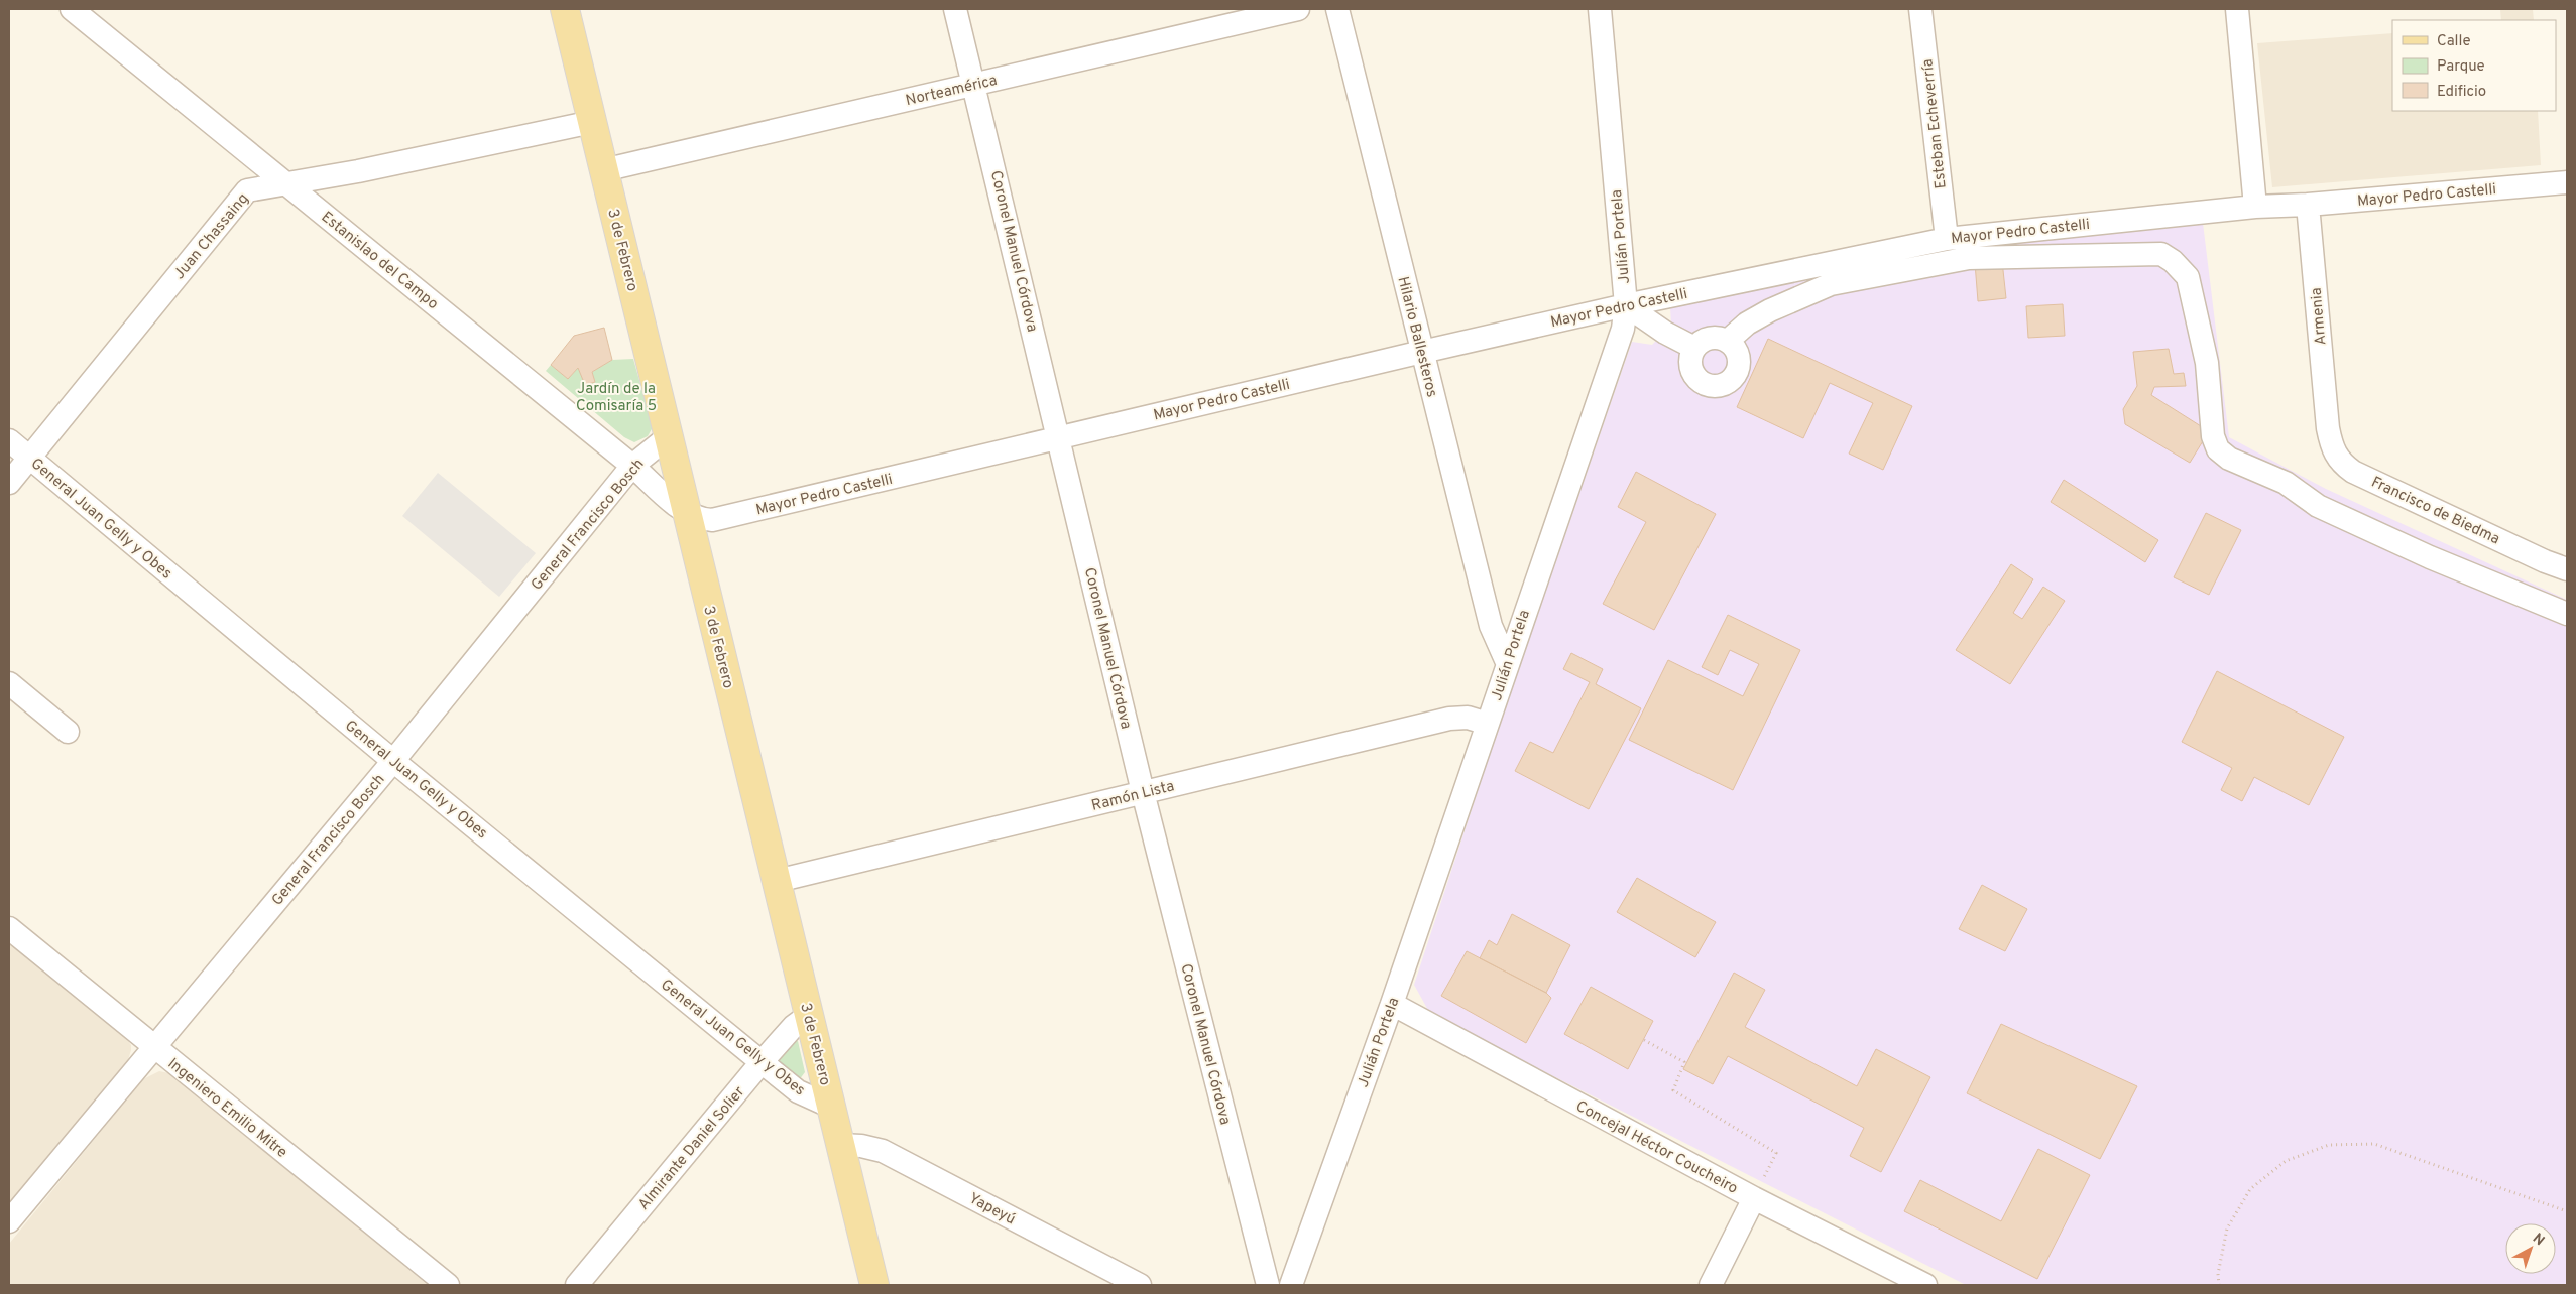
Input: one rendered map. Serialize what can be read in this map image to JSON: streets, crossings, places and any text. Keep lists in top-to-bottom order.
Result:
{
  "streets": {
    "main road": ["3 de Febrero"],
    "street": [
      "Norteamérica",
      "Esteban Echeverría",
      "Mayor Pedro Castelli",
      "Juan Chassaing",
      "Julián Portela",
      "Coronel Manuel Córdova",
      "Estanislao del Campo",
      "Armenia",
      "Hilario Ballesteros",
      "Francisco de Biedma",
      "General Juan Gelly y Obes",
      "General Francisco Bosch",
      "Ramón Lista",
      "Ingeniero Emilio Mitre",
      "Concejal Héctor Coucheiro",
      "Almirante Daniel Solier",
      "Yapeyú"
    ]
  },
  "crossings": [
    ["Norteamérica", "3 de Febrero"],
    ["Norteamérica", "Coronel Manuel Córdova"],
    ["Esteban Echeverría", "Mayor Pedro Castelli"],
    ["Mayor Pedro Castelli", "Julián Portela"],
    ["Mayor Pedro Castelli", "3 de Febrero"],
    ["Mayor Pedro Castelli", "Coronel Manuel Córdova"],
    ["Mayor Pedro Castelli", "Estanislao del Campo"],
    ["Mayor Pedro Castelli", "Armenia"],
    ["Mayor Pedro Castelli", "Hilario Ballesteros"],
    ["Juan Chassaing", "3 de Febrero"],
    ["Juan Chassaing", "Estanislao del Campo"],
    ["Juan Chassaing", "General Juan Gelly y Obes"],
    ["Julián Portela", "Hilario Ballesteros"],
    ["Julián Portela", "Ramón Lista"],
    ["Julián Portela", "Concejal Héctor Coucheiro"],
    ["3 de Febrero", "Estanislao del Campo"],
    ["3 de Febrero", "General Juan Gelly y Obes"],
    ["3 de Febrero", "General Francisco Bosch"],
    ["3 de Febrero", "Ramón Lista"],
    ["3 de Febrero", "Almirante Daniel Solier"],
    ["3 de Febrero", "Yapeyú"],
    ["Coronel Manuel Córdova", "Ramón Lista"],
    ["Estanislao del Campo", "General Francisco Bosch"],
    ["Armenia", "Francisco de Biedma"],
    ["General Juan Gelly y Obes", "General Francisco Bosch"],
    ["General Juan Gelly y Obes", "Almirante Daniel Solier"],
    ["General Francisco Bosch", "Ingeniero Emilio Mitre"]
  ],
  "parks": ["Jardín de la Comisaría 5"],
  "legend": ["Calle", "Parque", "Edificio"],
  "north": "top right"
}
